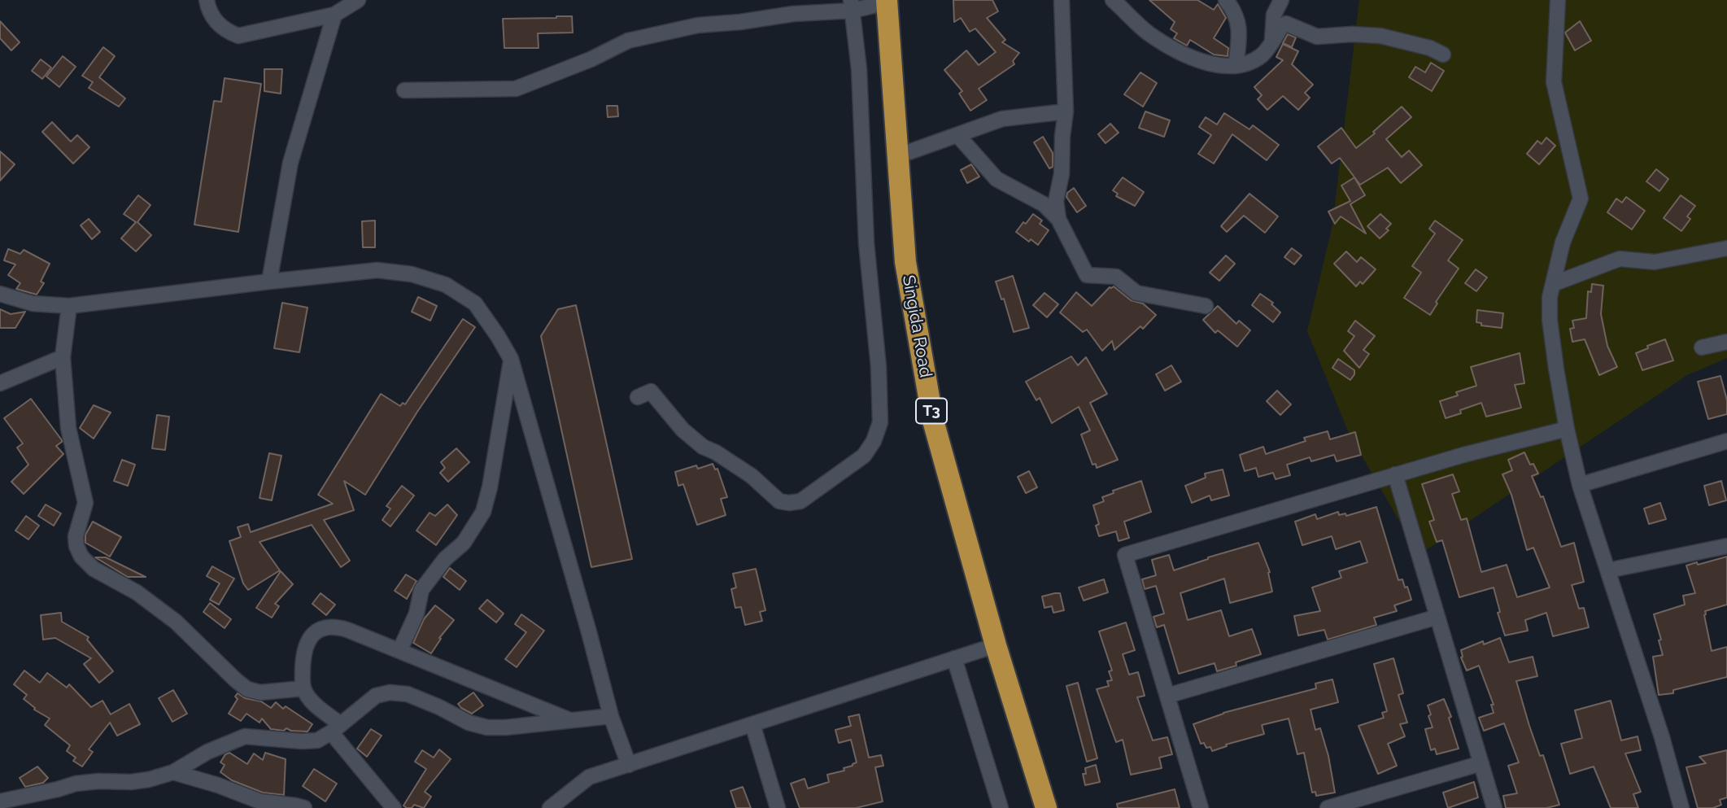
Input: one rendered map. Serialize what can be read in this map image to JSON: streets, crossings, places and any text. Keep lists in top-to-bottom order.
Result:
{
  "streets": {
    "highway": ["Singida Road", "T3"]
  }
}
